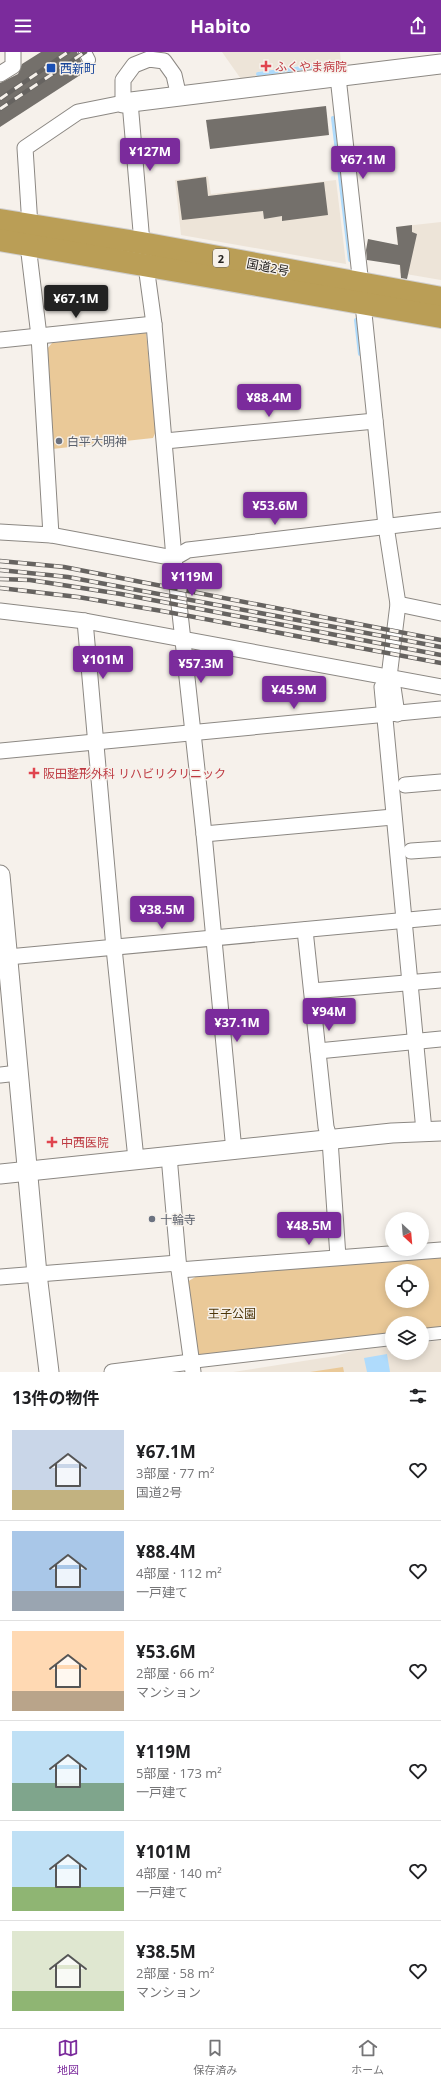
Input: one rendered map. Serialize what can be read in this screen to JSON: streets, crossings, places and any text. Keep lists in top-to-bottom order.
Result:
{
  "streets": {
    "highway": ["2", "国道2号"]
  },
  "parks": ["王子公園"],
  "places": {
    "health": ["ふくやま病院", "阪田整形外科 リハビリクリニック", "中西医院"],
    "transit": ["西新町"],
    "other": ["白平大明神", "十輪寺"]
  },
  "north": "bottom right",
  "page": {
    "header": "Habito",
    "price": [
      "¥127M",
      "¥67.1M",
      "¥67.1M",
      "¥88.4M",
      "¥53.6M",
      "¥119M",
      "¥101M",
      "¥57.3M",
      "¥45.9M",
      "¥38.5M",
      "¥94M",
      "¥37.1M",
      "¥48.5M"
    ],
    "heading": "13件の物件",
    "list": [
      {
        "name": "¥67.1M",
        "note": "3部屋 · 77 m² · 国道2号"
      },
      {
        "name": "¥88.4M",
        "note": "4部屋 · 112 m² · 一戸建て"
      },
      {
        "name": "¥53.6M",
        "note": "2部屋 · 66 m² · マンション"
      },
      {
        "name": "¥119M",
        "note": "5部屋 · 173 m² · 一戸建て"
      },
      {
        "name": "¥101M",
        "note": "4部屋 · 140 m² · 一戸建て"
      },
      {
        "name": "¥38.5M",
        "note": "2部屋 · 58 m² · マンション"
      }
    ],
    "tabs": ["地図", "保存済み", "ホーム"]
  }
}
